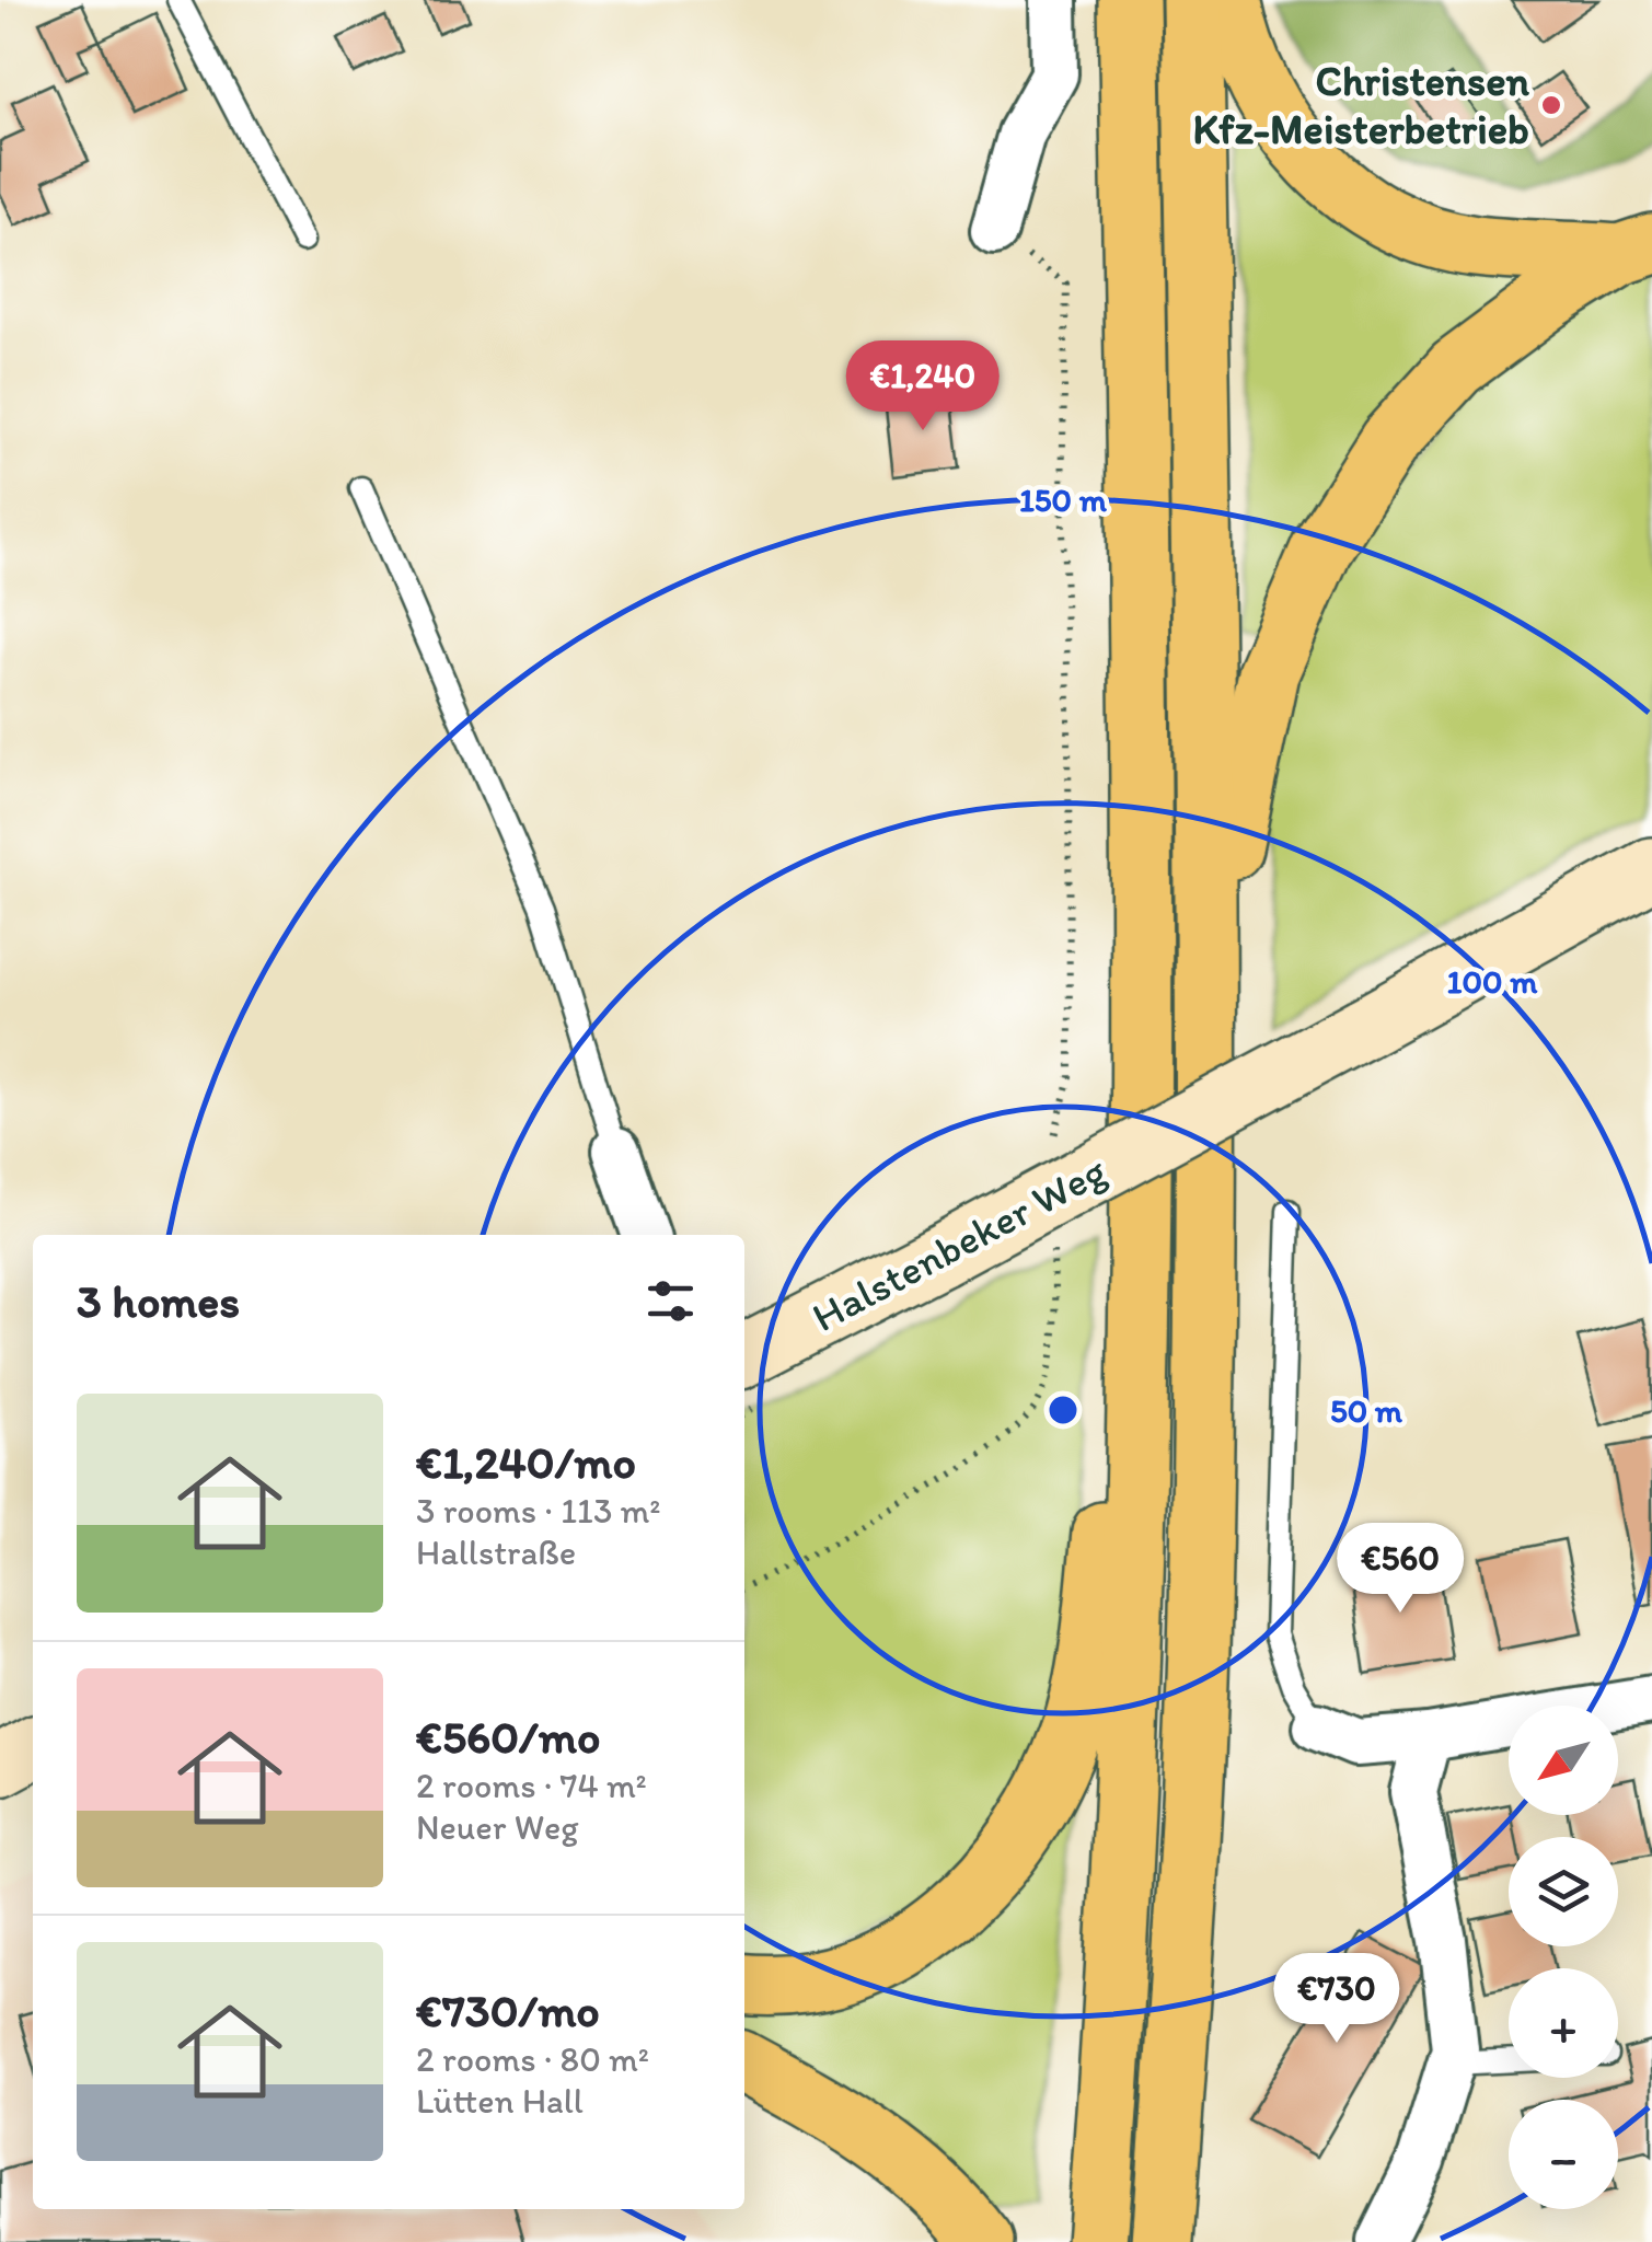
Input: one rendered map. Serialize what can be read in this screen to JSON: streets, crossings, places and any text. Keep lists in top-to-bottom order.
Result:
{
  "streets": {
    "main road": ["Halstenbeker Weg"]
  },
  "places": ["Christensen Kfz-Meisterbetrieb"],
  "north": "bottom left",
  "page": {
    "price": ["€1,240", "€560", "€730"],
    "heading": "3 homes",
    "list": [
      {
        "name": "€1,240/mo",
        "note": "3 rooms · 113 m² · Hallstraße"
      },
      {
        "name": "€560/mo",
        "note": "2 rooms · 74 m² · Neuer Weg"
      },
      {
        "name": "€730/mo",
        "note": "2 rooms · 80 m² · Lütten Hall"
      }
    ],
    "map_buttons": ["+", "−"]
  },
  "rings": ["150 m", "100 m", "50 m"]
}
